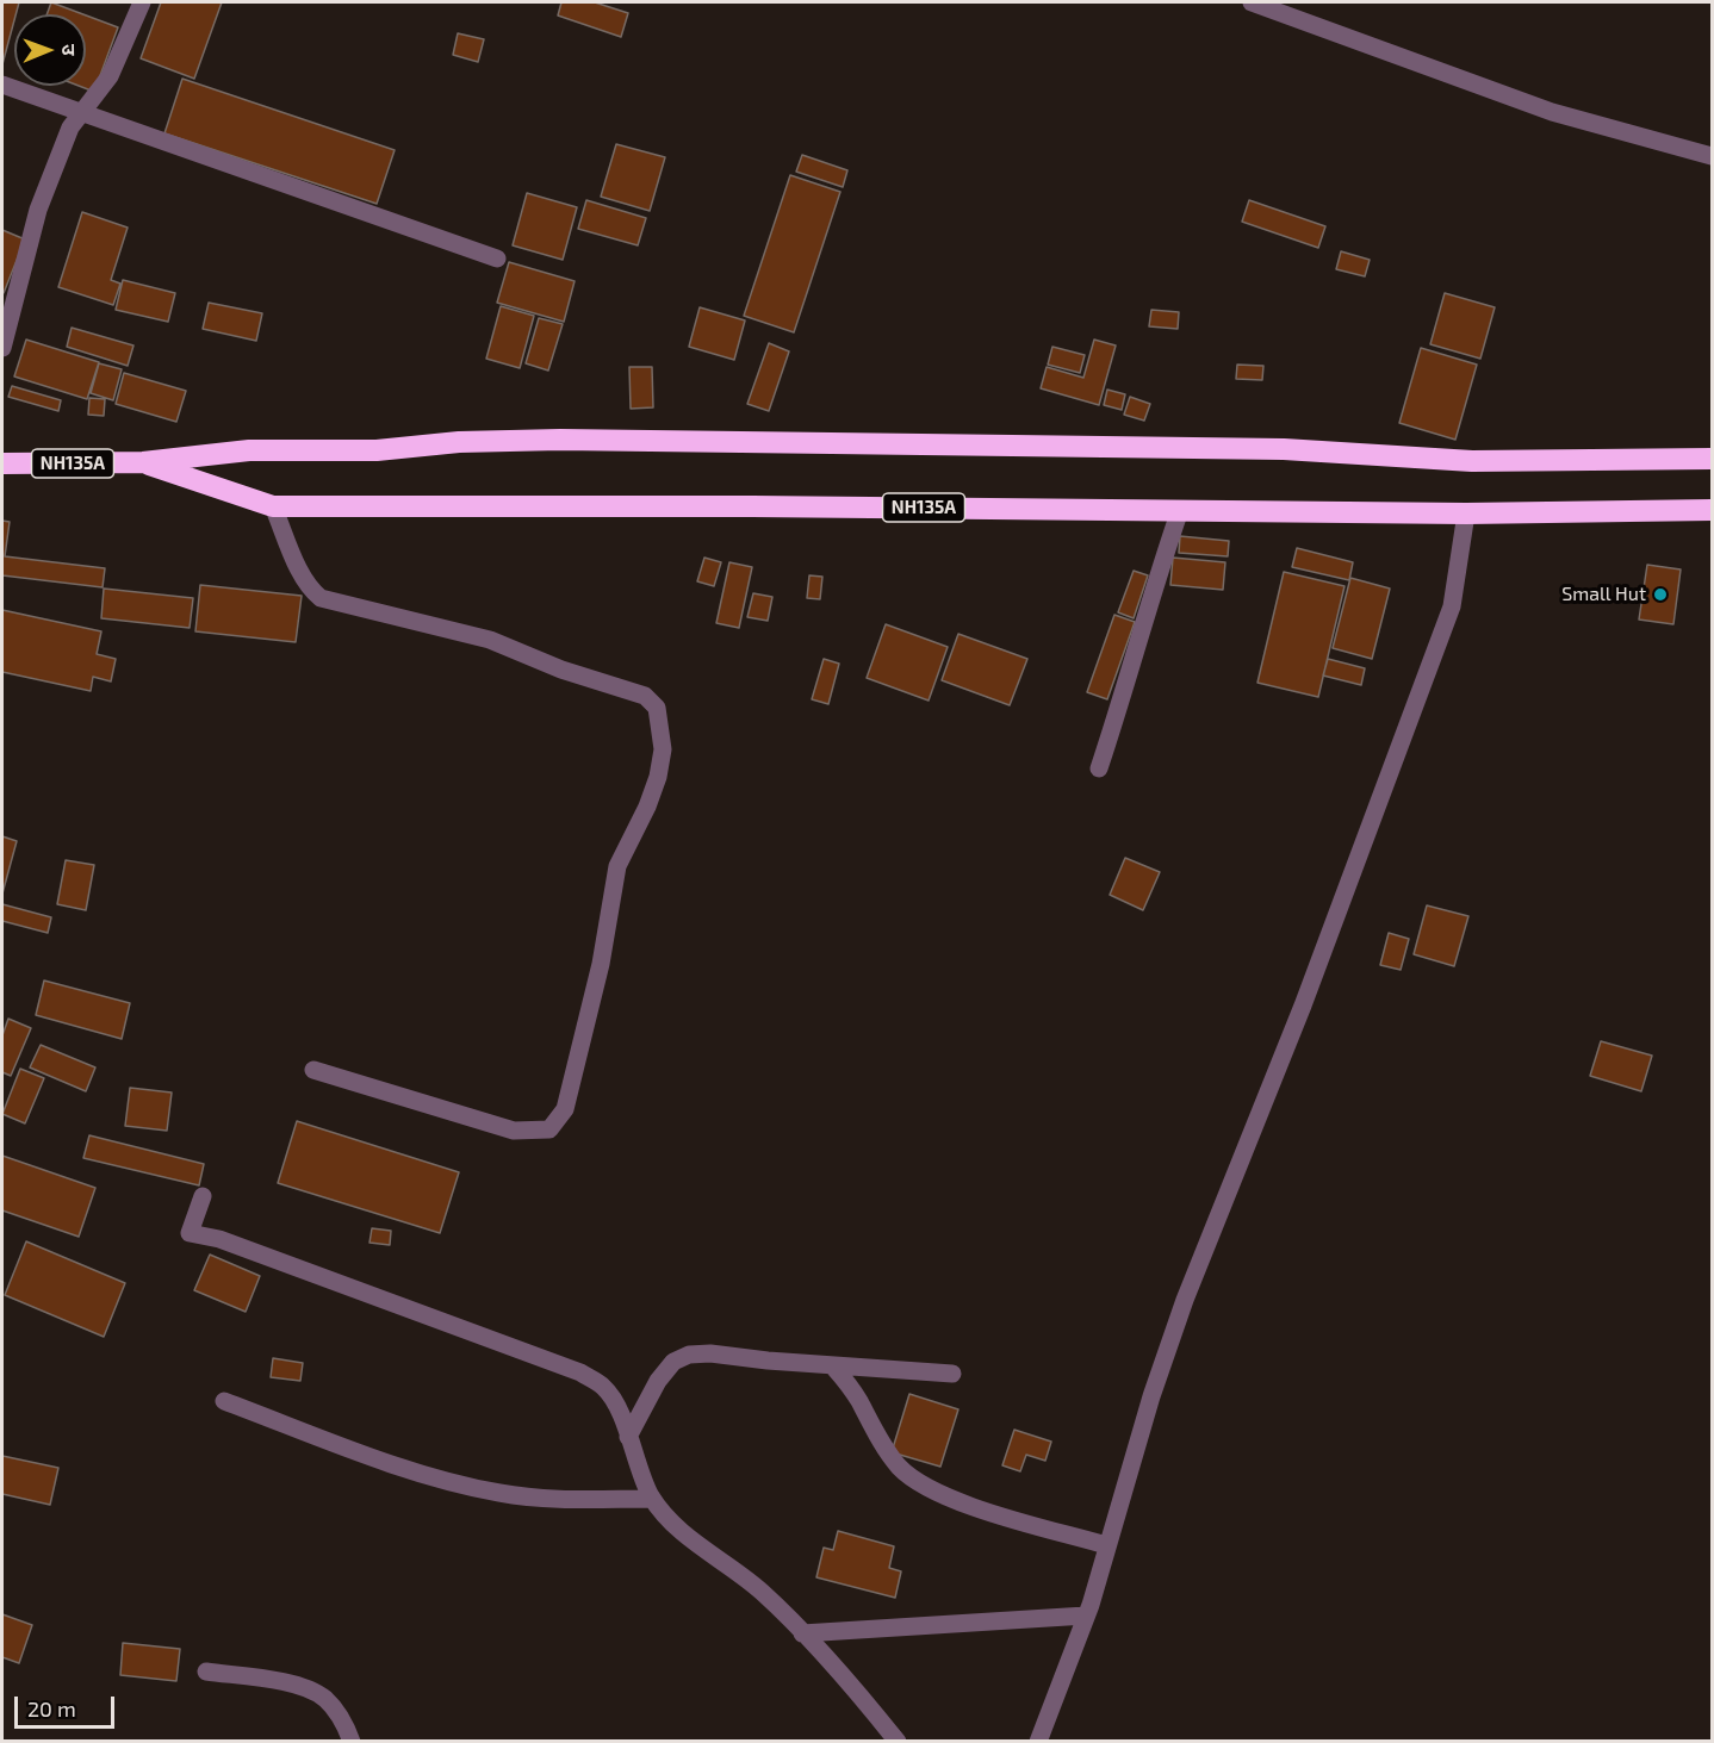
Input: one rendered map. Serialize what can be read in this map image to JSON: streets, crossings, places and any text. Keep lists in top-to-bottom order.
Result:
{
  "streets": {
    "highway": ["NH135A"]
  },
  "places": ["Small Hut"],
  "scale_bar": "20 m",
  "north": "right"
}
